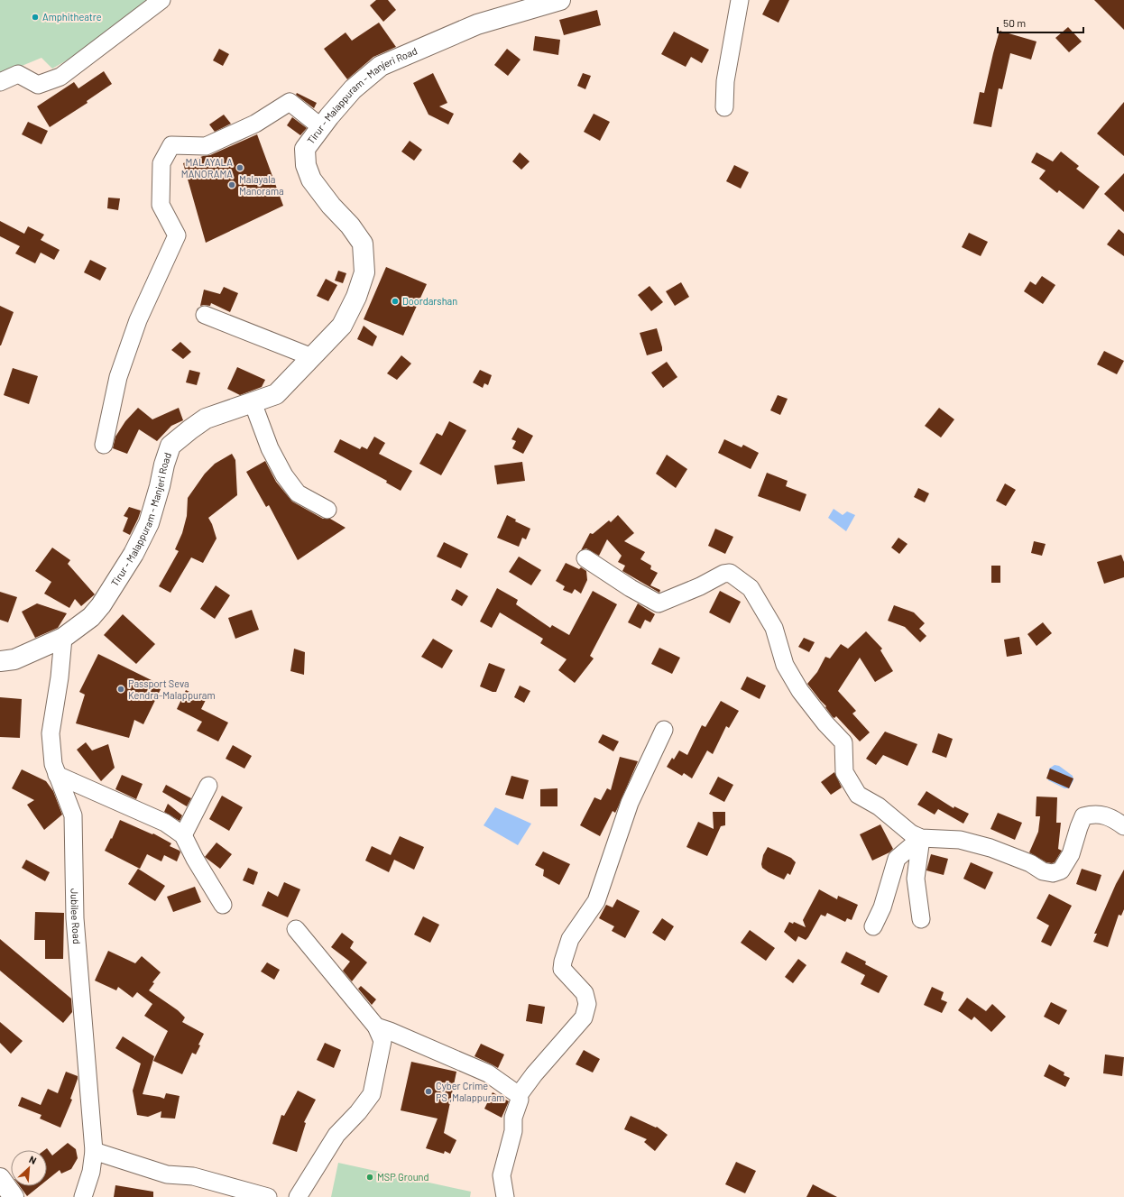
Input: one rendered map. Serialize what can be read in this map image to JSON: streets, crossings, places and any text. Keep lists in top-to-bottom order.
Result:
{
  "streets": {
    "main road": ["Tirur - Malappuram - Manjeri Road"],
    "street": ["Jubilee Road"]
  },
  "crossings": [
    ["Tirur - Malappuram - Manjeri Road", "Jubilee Road"]
  ],
  "places": [
    "Amphitheatre",
    "MALAYALA MANORAMA",
    "Malayala Manorama",
    "Doordarshan",
    "Passport Seva Kendra-Malappuram",
    "Cyber Crime PS ,Malappuram",
    "MSP Ground"
  ],
  "scale_bar": "50 m",
  "north": "top right"
}
